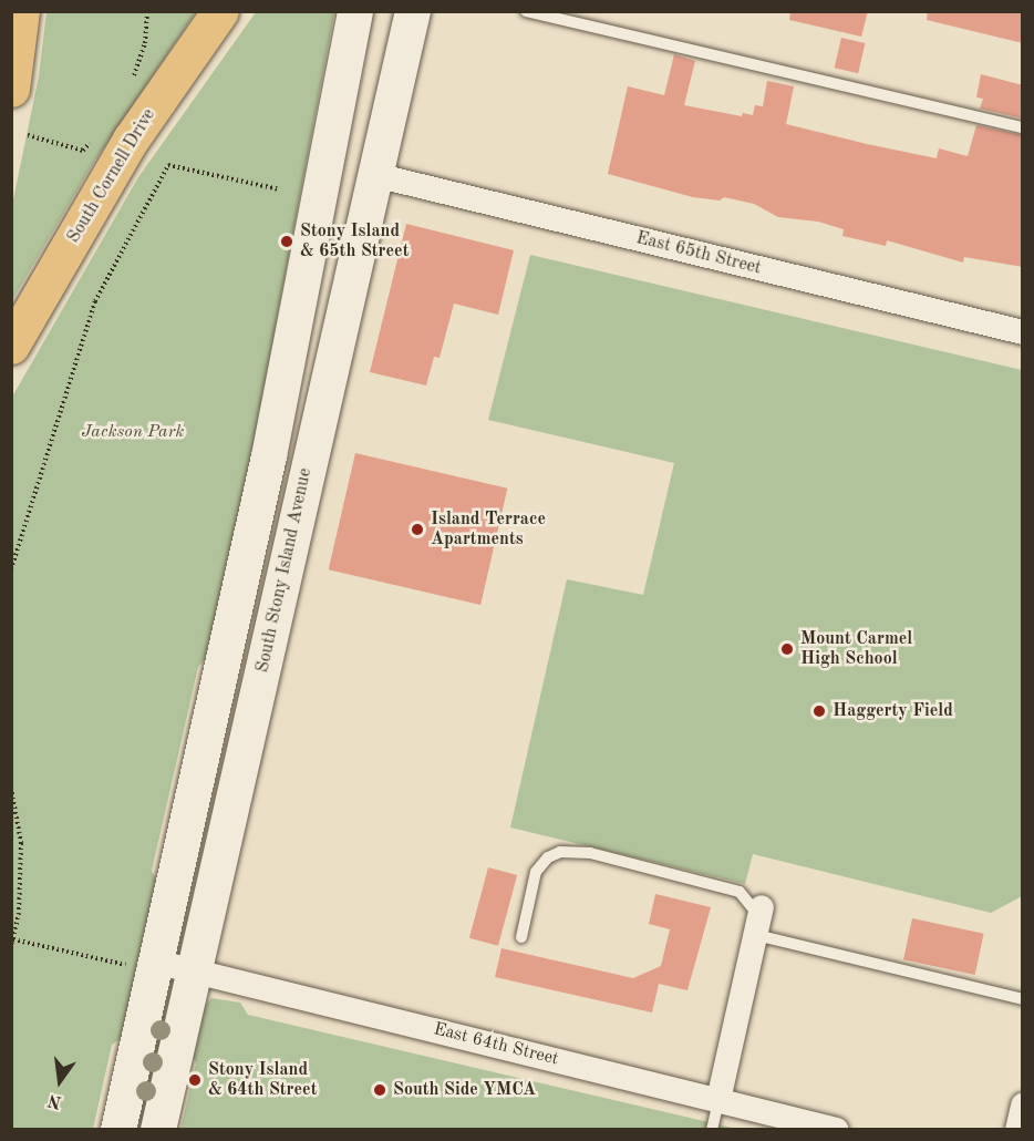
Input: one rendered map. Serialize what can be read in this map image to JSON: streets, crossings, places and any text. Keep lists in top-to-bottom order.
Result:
{
  "streets": {
    "highway": ["South Cornell Drive"],
    "main road": ["South Stony Island Avenue"],
    "street": ["East 65th Street", "East 64th Street"]
  },
  "crossings": [
    ["East 65th Street", "South Stony Island Avenue"],
    ["South Stony Island Avenue", "East 64th Street"]
  ],
  "parks": ["Jackson Park"],
  "places": [
    "Stony Island & 65th Street",
    "Island Terrace Apartments",
    "Mount Carmel High School",
    "Haggerty Field",
    "Stony Island & 64th Street",
    "South Side YMCA"
  ],
  "north": "bottom"
}
